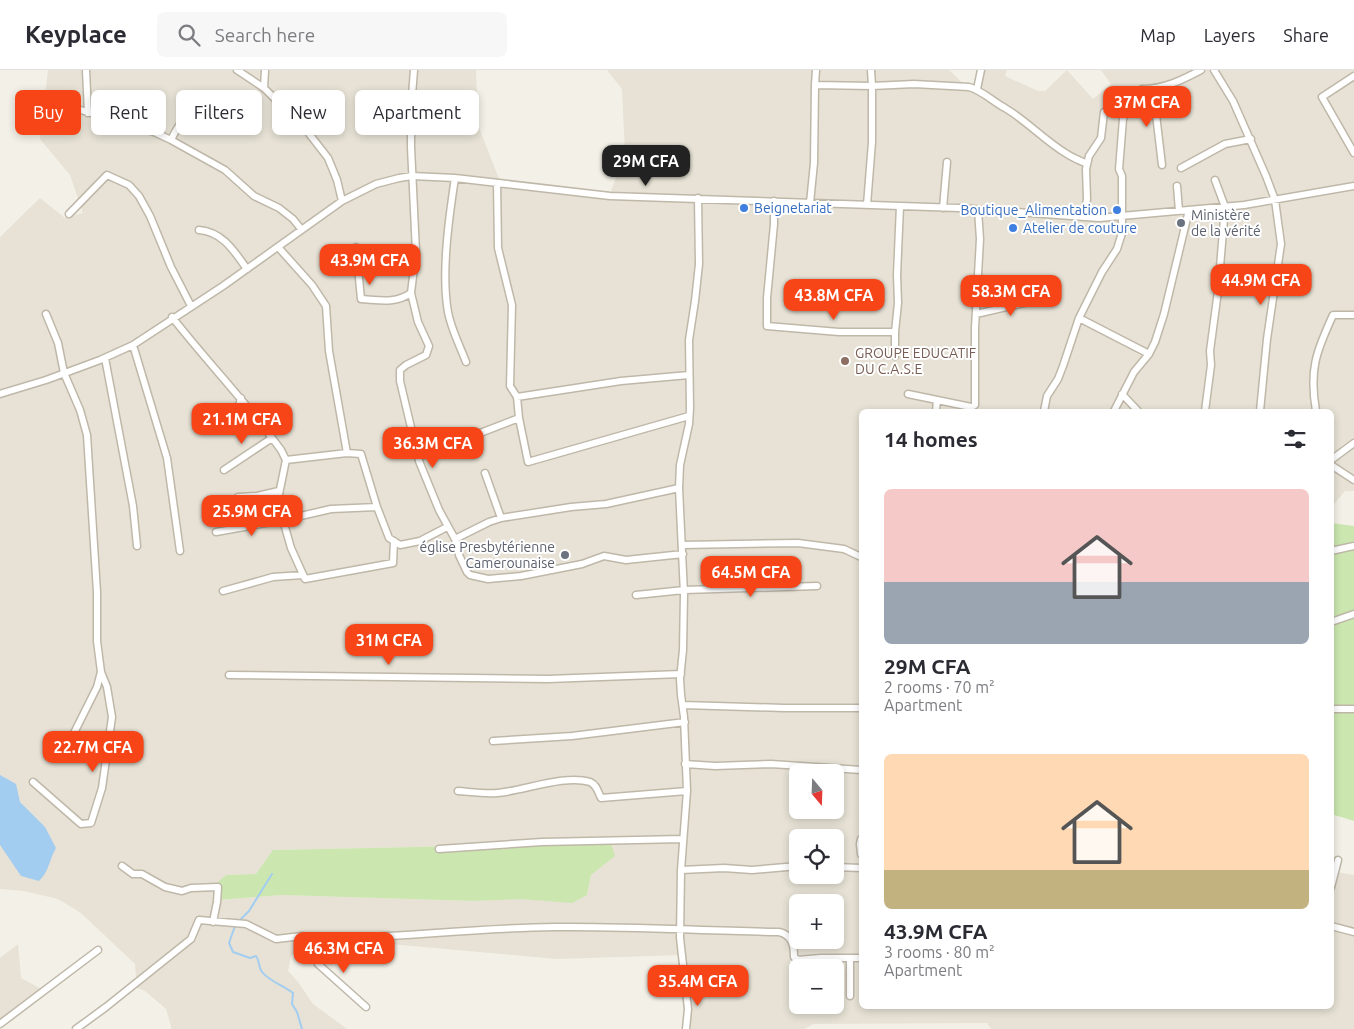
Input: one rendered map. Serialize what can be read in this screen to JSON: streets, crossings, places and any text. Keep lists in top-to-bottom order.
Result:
{
  "places": [
    "Beignetariat",
    "Boutique_Alimentation",
    "Ministère de la vérité",
    "Atelier de couture",
    "GROUPE EDUCATIF DU C.A.S.E",
    "église Presbytérienne Camerounaise"
  ],
  "north": "bottom",
  "page": {
    "header": "Keyplace",
    "search": "Search here",
    "nav": ["Map", "Layers", "Share"],
    "price": [
      "37M CFA",
      "29M CFA",
      "43.9M CFA",
      "44.9M CFA",
      "58.3M CFA",
      "43.8M CFA",
      "21.1M CFA",
      "36.3M CFA",
      "25.9M CFA",
      "64.5M CFA",
      "31M CFA",
      "22.7M CFA",
      "46.3M CFA",
      "35.4M CFA"
    ],
    "chip": [
      "Buy",
      "Rent",
      "Filters",
      "New",
      "Apartment"
    ],
    "heading": "14 homes",
    "list": [
      {
        "name": "29M CFA",
        "note": "2 rooms · 70 m² · Apartment"
      },
      {
        "name": "43.9M CFA",
        "note": "3 rooms · 80 m² · Apartment"
      }
    ],
    "map_buttons": ["+", "−"]
  }
}
